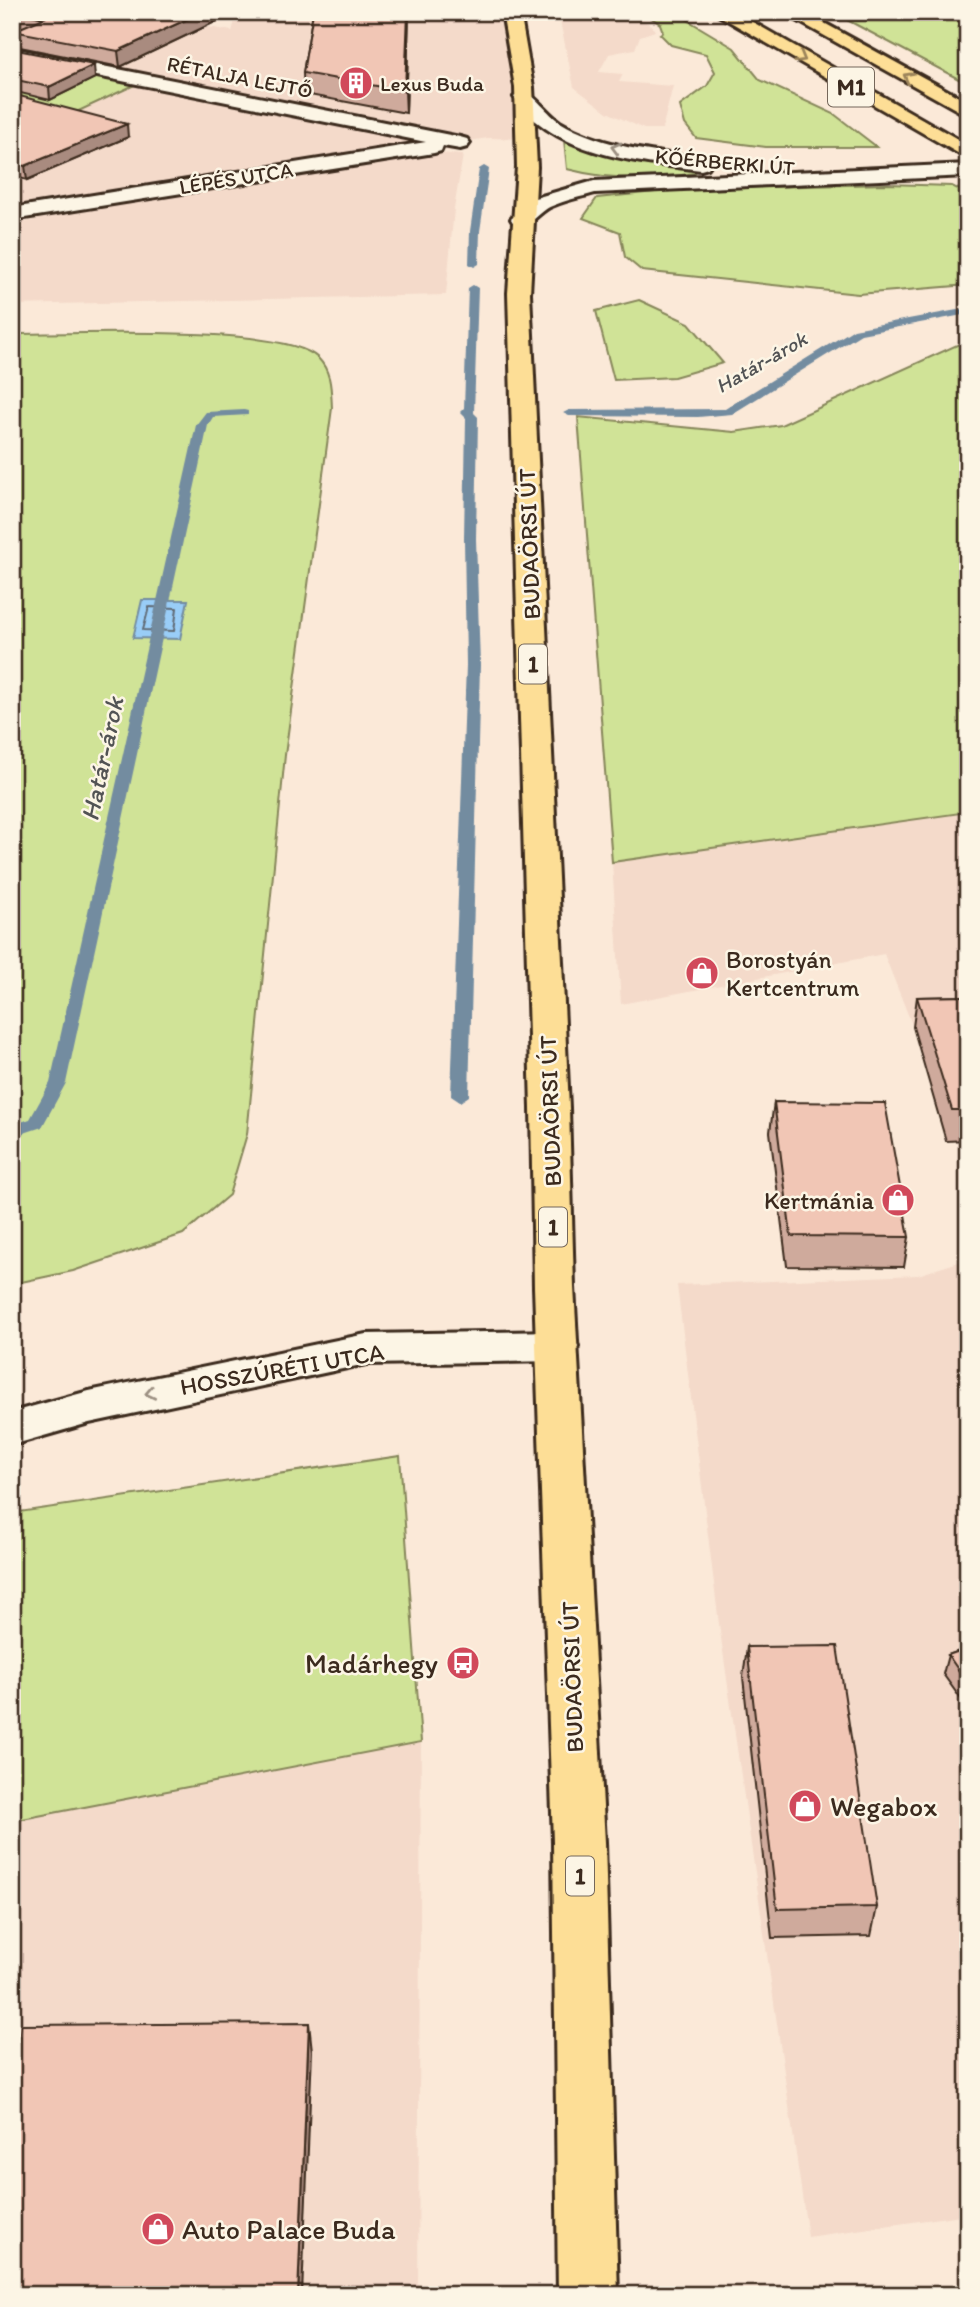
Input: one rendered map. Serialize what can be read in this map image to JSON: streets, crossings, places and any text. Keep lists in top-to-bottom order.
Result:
{
  "streets": {
    "main road": ["M1", "BUDAÖRSI ÚT", "1"],
    "street": [
      "RÉTALJA LEJTŐ",
      "KŐÉRBERKI ÚT",
      "LÉPÉS UTCA",
      "HOSSZÚRÉTI UTCA"
    ]
  },
  "crossings": [
    ["RÉTALJA LEJTŐ", "LÉPÉS UTCA"],
    ["KŐÉRBERKI ÚT", "BUDAÖRSI ÚT"],
    ["BUDAÖRSI ÚT", "HOSSZÚRÉTI UTCA"]
  ],
  "one_way": ["HOSSZÚRÉTI UTCA"],
  "water": ["Határ-árok"],
  "places": {
    "building": ["Lexus Buda"],
    "shop": [
      "Borostyán Kertcentrum",
      "Kertmánia",
      "Wegabox",
      "Auto Palace Buda"
    ],
    "bus stop": ["Madárhegy"]
  }
}
